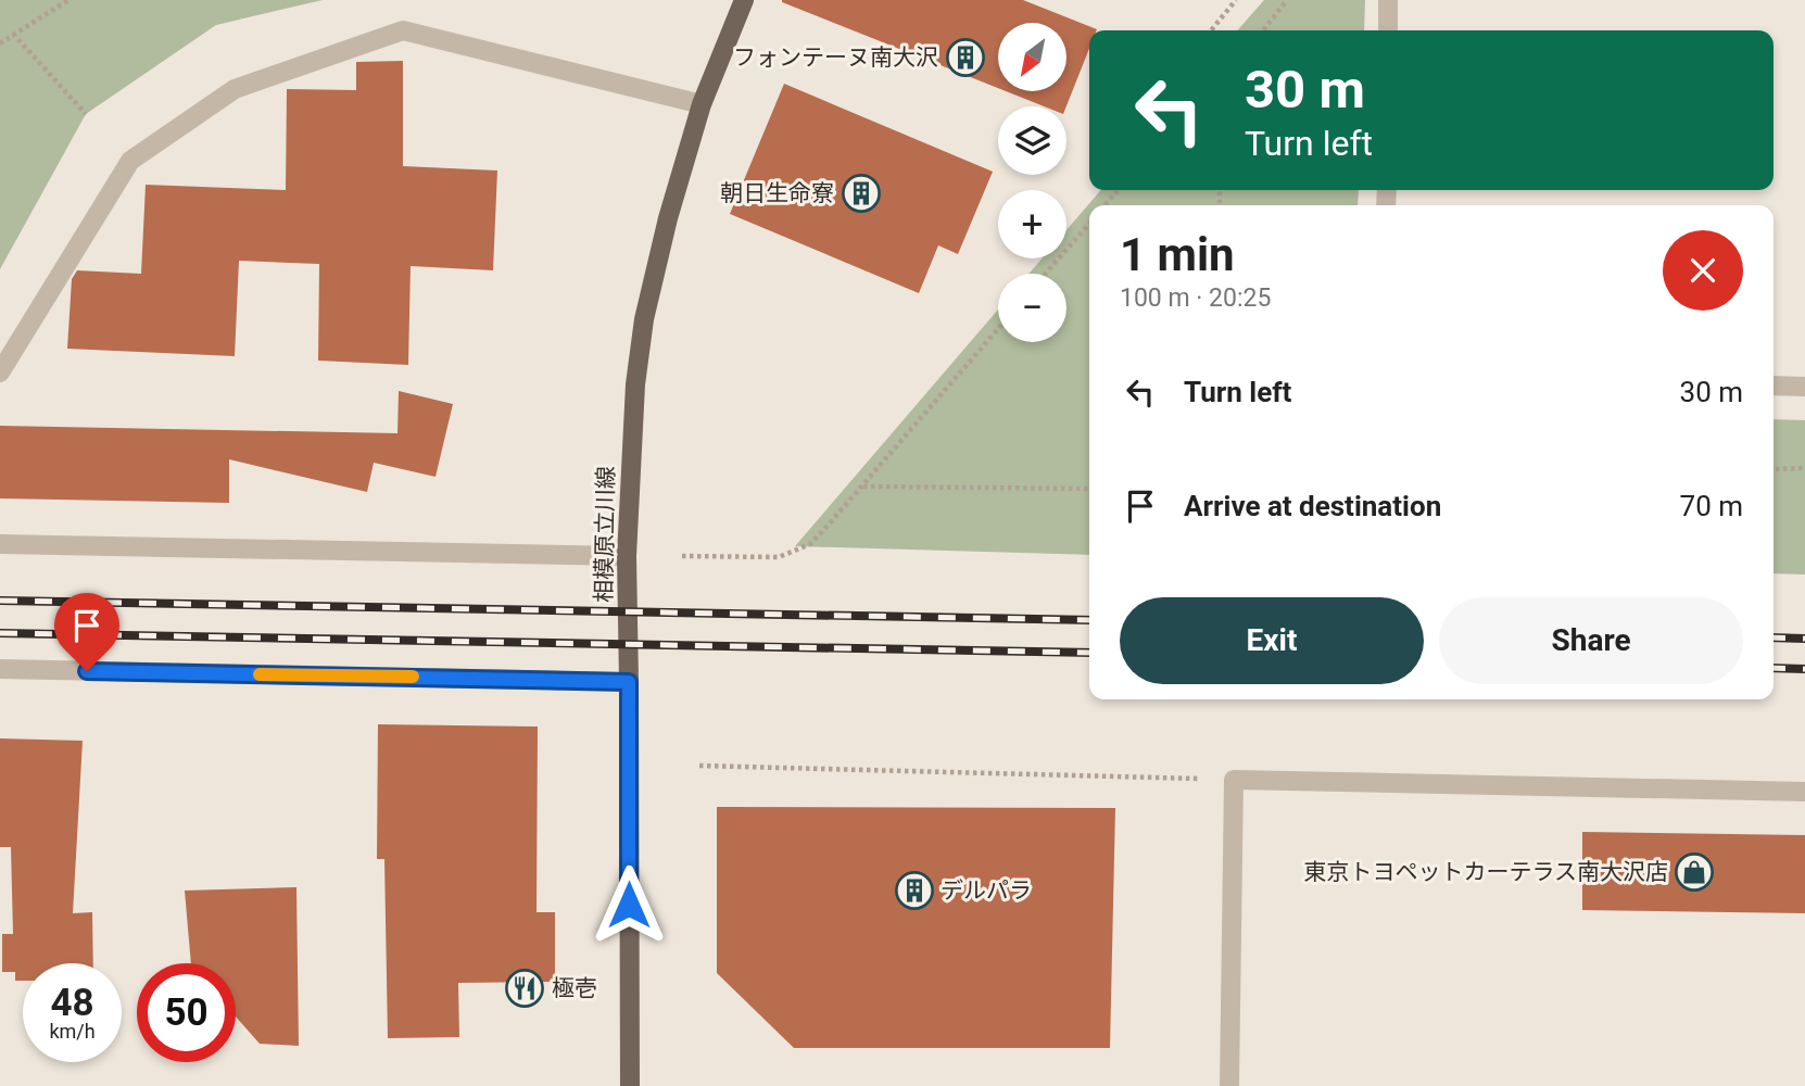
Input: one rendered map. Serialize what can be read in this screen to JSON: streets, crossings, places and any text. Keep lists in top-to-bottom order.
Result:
{
  "streets": {
    "main road": ["相模原立川線"]
  },
  "places": {
    "building": ["フォンテーヌ南大沢", "朝日生命寮", "デルパラ"],
    "shop": ["東京トヨペットカーテラス南大沢店"],
    "restaurant": ["極壱"]
  },
  "north": "bottom left",
  "page": {
    "map_buttons": ["+", "−"],
    "turn": ["30 m", "Turn left"],
    "heading": ["1 min", "100 m · 20:25"],
    "list": [
      {
        "name": "Turn left",
        "value": "30 m"
      },
      {
        "name": "Arrive at destination",
        "value": "70 m"
      }
    ],
    "buttons": ["Exit", "Share"],
    "speed": "48 km/h",
    "limit": "50"
  }
}
